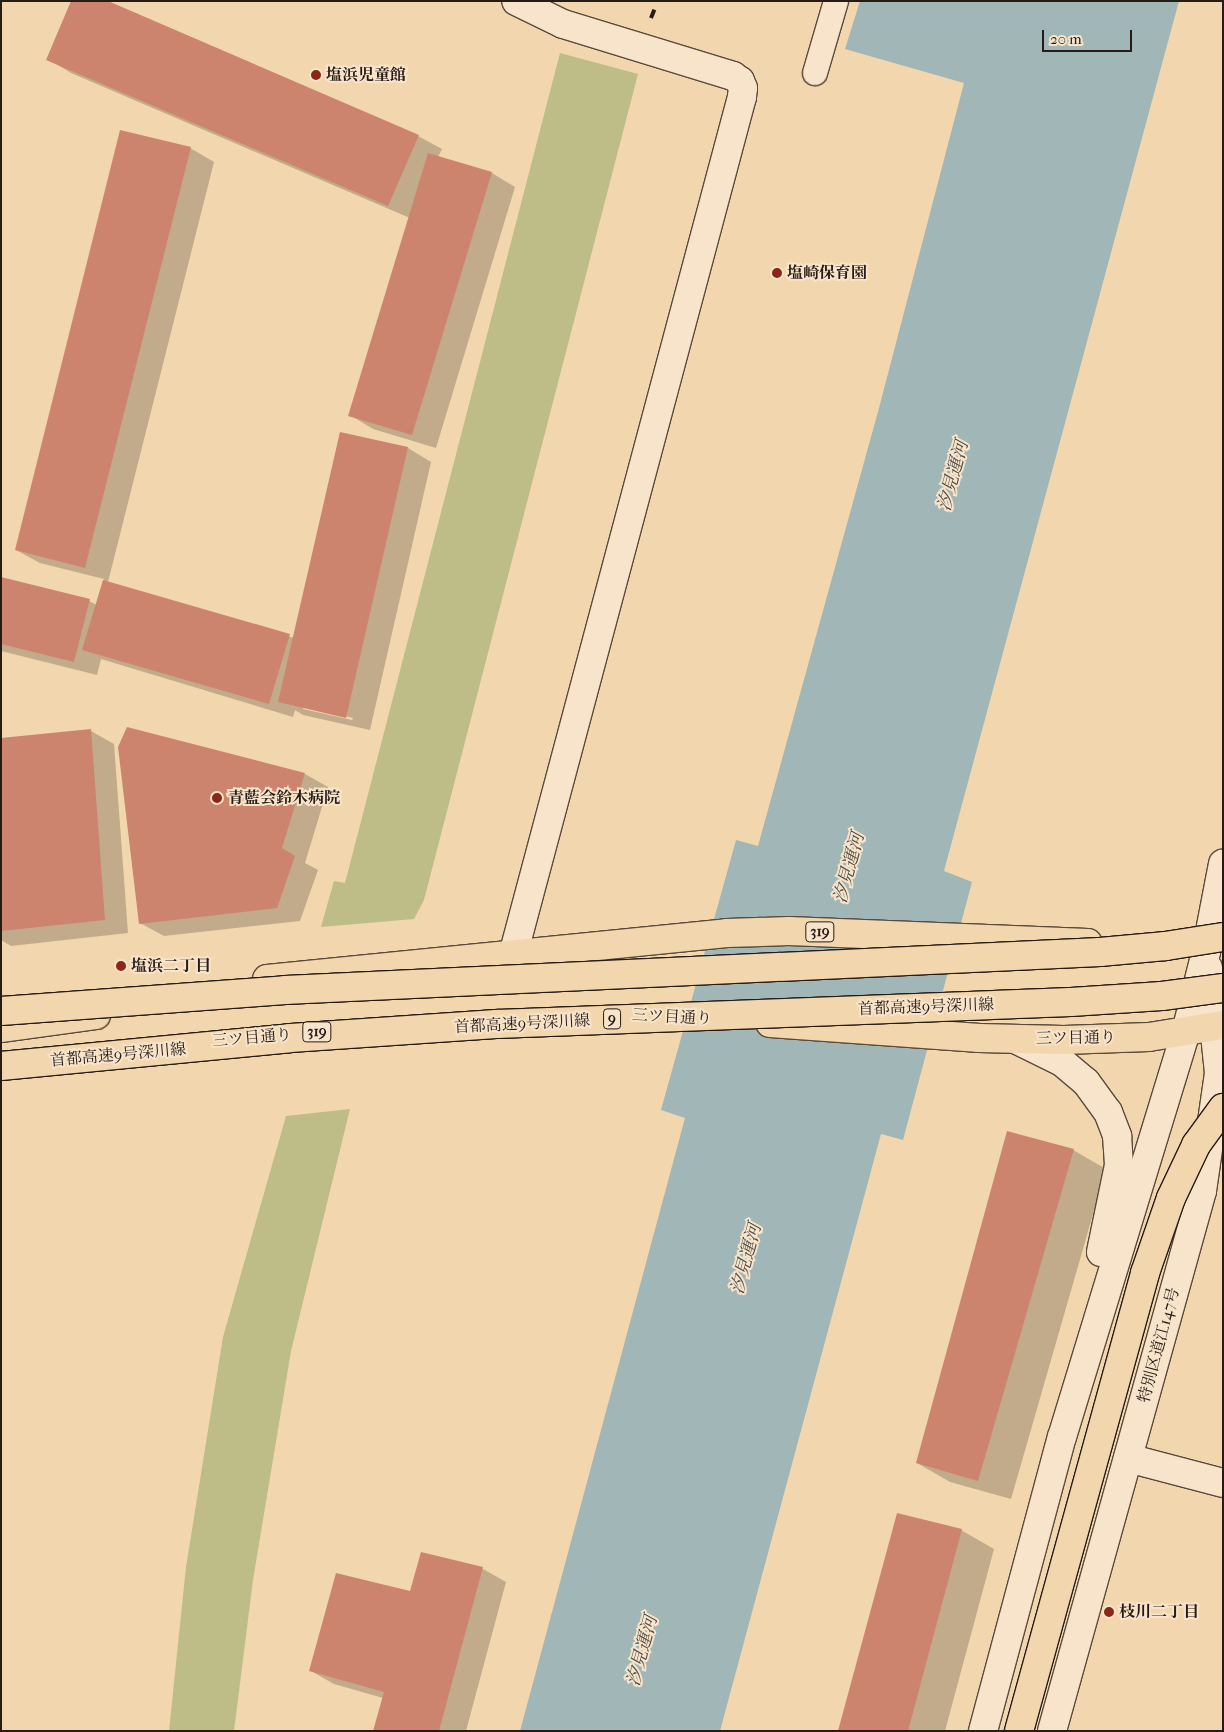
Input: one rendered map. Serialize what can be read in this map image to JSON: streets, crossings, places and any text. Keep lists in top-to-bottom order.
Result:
{
  "streets": {
    "main road": [
      "319",
      "首都高速9号深川線",
      "三ツ目通り",
      "9"
    ],
    "street": ["特別区道江147号"]
  },
  "crossings": [
    ["319", "特別区道江147号"],
    ["首都高速9号深川線", "三ツ目通り"],
    ["三ツ目通り", "特別区道江147号"]
  ],
  "water": ["汐見運河"],
  "places": [
    "塩浜児童館",
    "塩崎保育園",
    "青藍会鈴木病院",
    "塩浜二丁目",
    "枝川二丁目"
  ],
  "scale_bar": "20 m"
}
